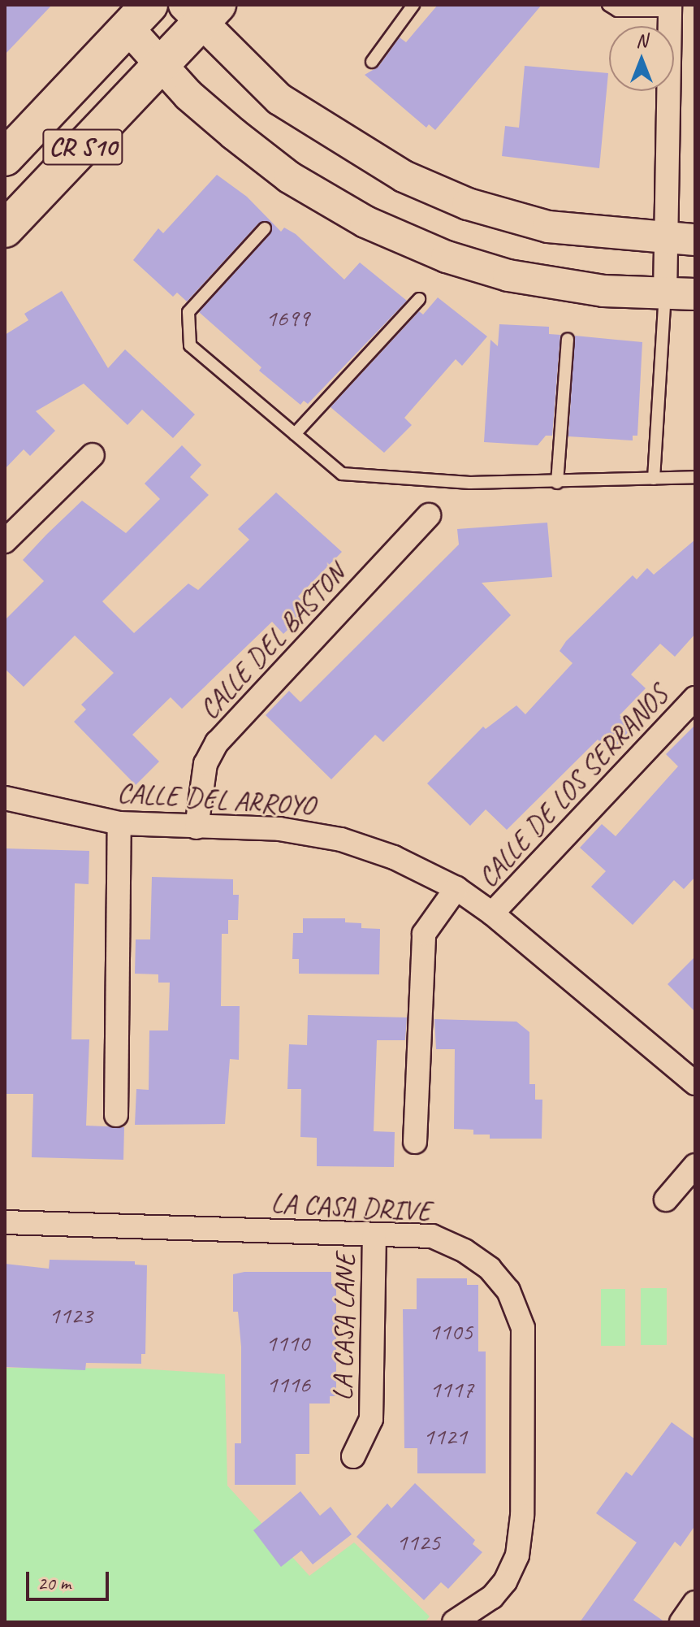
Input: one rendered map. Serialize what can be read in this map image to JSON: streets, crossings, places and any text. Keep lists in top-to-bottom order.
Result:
{
  "streets": {
    "main road": ["CR S10"],
    "street": [
      "CALLE DEL BASTON",
      "CALLE DE LOS SERRANOS",
      "CALLE DEL ARROYO",
      "LA CASA DRIVE",
      "LA CASA LANE"
    ]
  },
  "crossings": [
    ["CALLE DEL BASTON", "CALLE DEL ARROYO"],
    ["CALLE DE LOS SERRANOS", "CALLE DEL ARROYO"],
    ["LA CASA DRIVE", "LA CASA LANE"]
  ],
  "house_numbers": [
    "1699",
    "1123",
    "1105",
    "1110",
    "1116",
    "1117",
    "1121",
    "1125"
  ],
  "scale_bar": "20 m",
  "north": "top"
}
